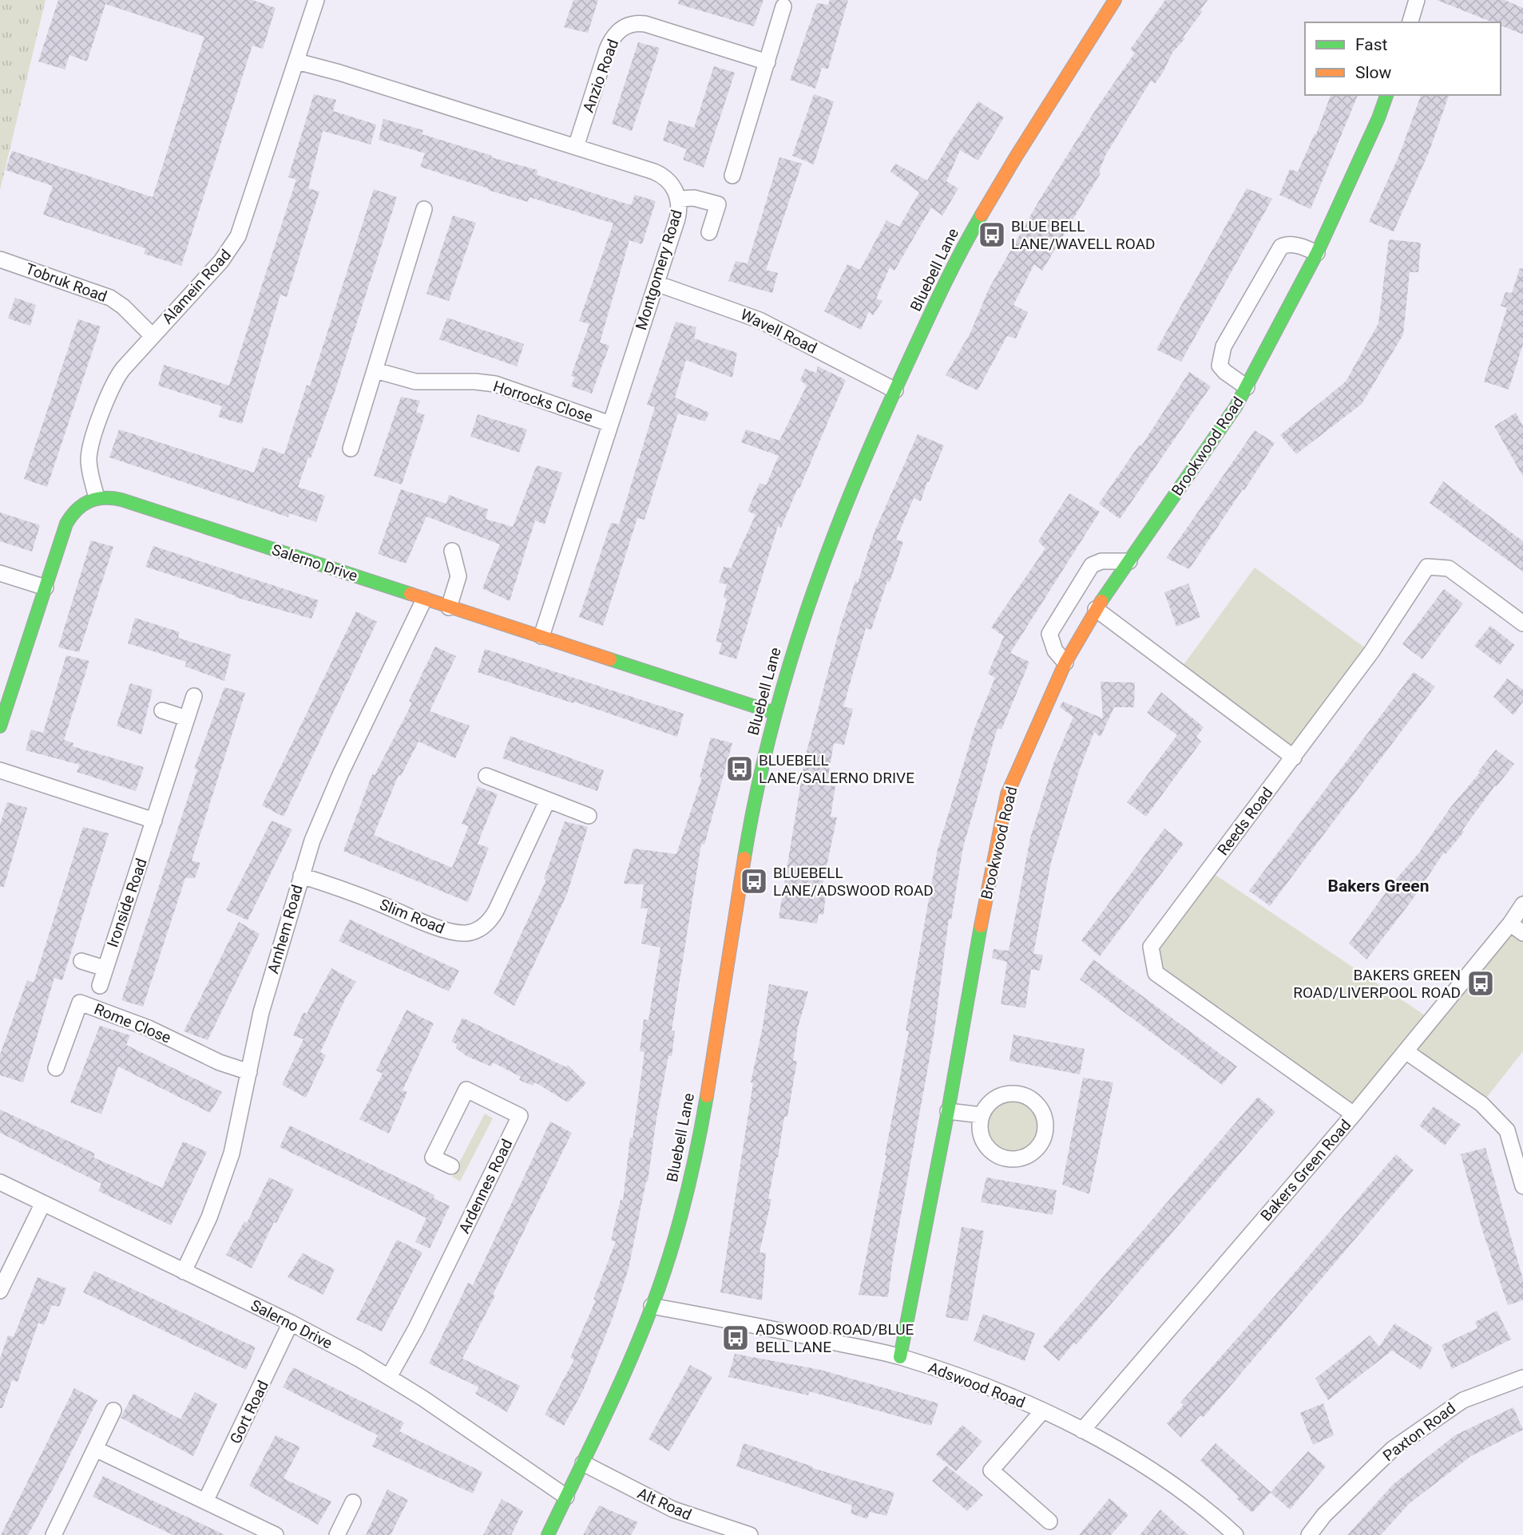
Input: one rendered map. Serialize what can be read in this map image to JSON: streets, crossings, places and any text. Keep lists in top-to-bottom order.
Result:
{
  "streets": {
    "street": [
      "Anzio Road",
      "Montgomery Road",
      "Bluebell Lane",
      "Tobruk Road",
      "Alamein Road",
      "Wavell Road",
      "Horrocks Close",
      "Brookwood Road",
      "Salerno Drive",
      "Reeds Road",
      "Ironside Road",
      "Slim Road",
      "Arnhem Road",
      "Rome Close",
      "Bakers Green Road",
      "Ardennes Road",
      "Adswood Road",
      "Gort Road",
      "Paxton Road",
      "Alt Road"
    ]
  },
  "crossings": [
    ["Anzio Road", "Montgomery Road"],
    ["Montgomery Road", "Alamein Road"],
    ["Montgomery Road", "Wavell Road"],
    ["Montgomery Road", "Horrocks Close"],
    ["Montgomery Road", "Salerno Drive"],
    ["Bluebell Lane", "Wavell Road"],
    ["Bluebell Lane", "Salerno Drive"],
    ["Bluebell Lane", "Adswood Road"],
    ["Bluebell Lane", "Alt Road"],
    ["Tobruk Road", "Alamein Road"],
    ["Alamein Road", "Salerno Drive"],
    ["Brookwood Road", "Adswood Road"],
    ["Salerno Drive", "Arnhem Road"],
    ["Salerno Drive", "Ardennes Road"],
    ["Salerno Drive", "Gort Road"],
    ["Reeds Road", "Bakers Green Road"],
    ["Slim Road", "Arnhem Road"],
    ["Arnhem Road", "Rome Close"],
    ["Bakers Green Road", "Adswood Road"]
  ],
  "districts": ["Bakers Green"],
  "places": {
    "bus stop": [
      "BLUE BELL LANE/WAVELL ROAD",
      "BLUEBELL LANE/SALERNO DRIVE",
      "BLUEBELL LANE/ADSWOOD ROAD",
      "BAKERS GREEN ROAD/LIVERPOOL ROAD",
      "ADSWOOD ROAD/BLUE BELL LANE"
    ]
  },
  "legend": ["Fast", "Slow"]
}
